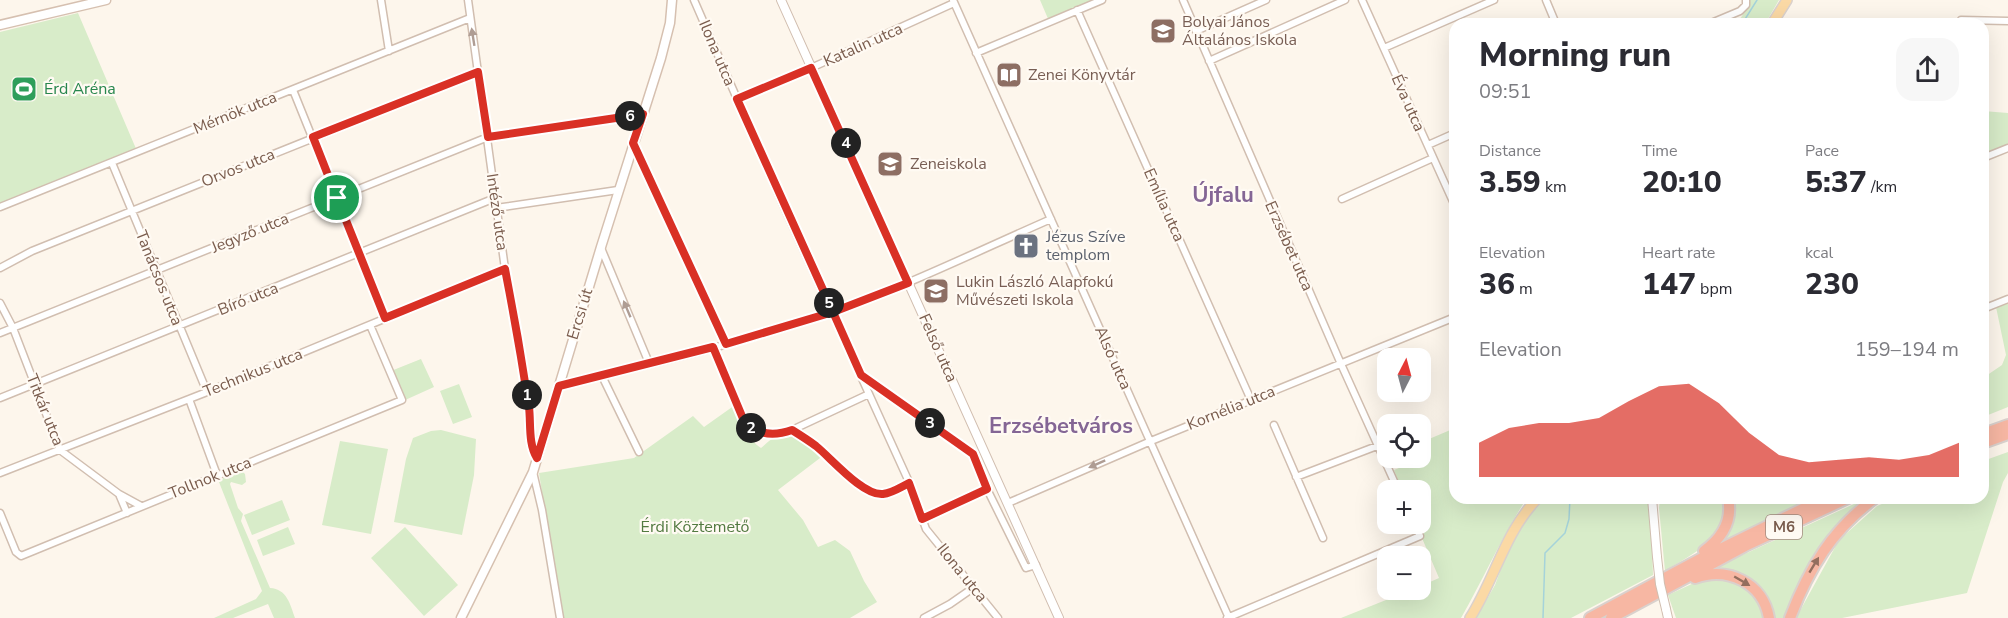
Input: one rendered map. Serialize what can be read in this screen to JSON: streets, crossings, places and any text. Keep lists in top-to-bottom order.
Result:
{
  "streets": {
    "highway": ["M6"],
    "main road": ["Ercsi út"],
    "street": [
      "Katalin utca",
      "Ilona utca",
      "Éva utca",
      "Mérnök utca",
      "Orvos utca",
      "Emília utca",
      "Intéző utca",
      "Jegyző utca",
      "Erzsébet utca",
      "Tanácsos utca",
      "Bíró utca",
      "Felső utca",
      "Alsó utca",
      "Technikus utca",
      "Kornélia utca",
      "Titkár utca",
      "Tollnok utca"
    ]
  },
  "crossings": [
    ["Katalin utca", "Ilona utca"],
    ["Katalin utca", "Felső utca"],
    ["Katalin utca", "Alsó utca"],
    ["Ilona utca", "Felső utca"],
    ["Mérnök utca", "Intéző utca"],
    ["Mérnök utca", "Tanácsos utca"],
    ["Orvos utca", "Intéző utca"],
    ["Orvos utca", "Tanácsos utca"],
    ["Emília utca", "Kornélia utca"],
    ["Intéző utca", "Jegyző utca"],
    ["Intéző utca", "Bíró utca"],
    ["Intéző utca", "Ercsi út"],
    ["Intéző utca", "Technikus utca"],
    ["Jegyző utca", "Tanácsos utca"],
    ["Jegyző utca", "Ercsi út"],
    ["Jegyző utca", "Titkár utca"],
    ["Erzsébet utca", "Kornélia utca"],
    ["Tanácsos utca", "Bíró utca"],
    ["Tanácsos utca", "Technikus utca"],
    ["Bíró utca", "Titkár utca"],
    ["Felső utca", "Kornélia utca"],
    ["Alsó utca", "Kornélia utca"],
    ["Technikus utca", "Titkár utca"],
    ["Technikus utca", "Tollnok utca"],
    ["Titkár utca", "Tollnok utca"]
  ],
  "districts": ["Újfalu", "Erzsébetváros"],
  "parks": ["Érdi Köztemető"],
  "places": {
    "school or university": ["Bolyai János Általános Iskola", "Zeneiskola", "Lukin László Alapfokú Művészeti Iskola"],
    "library": ["Zenei Könyvtár"],
    "sports": ["Érd Aréna"],
    "church": ["Jézus Szíve templom"]
  },
  "north": "top",
  "page": {
    "heading": ["Morning run", "09:51"],
    "pins": [
      "6",
      "4",
      "5",
      "1",
      "3",
      "2"
    ],
    "stats": [
      ["Distance", "3.59 km"],
      ["Time", "20:10"],
      ["Pace", "5:37 /km"],
      ["Elevation", "36 m"],
      ["Heart rate", "147 bpm"],
      ["kcal", "230"]
    ],
    "chart": ["Elevation", "159–194 m"],
    "map_buttons": ["+", "−"]
  }
}
